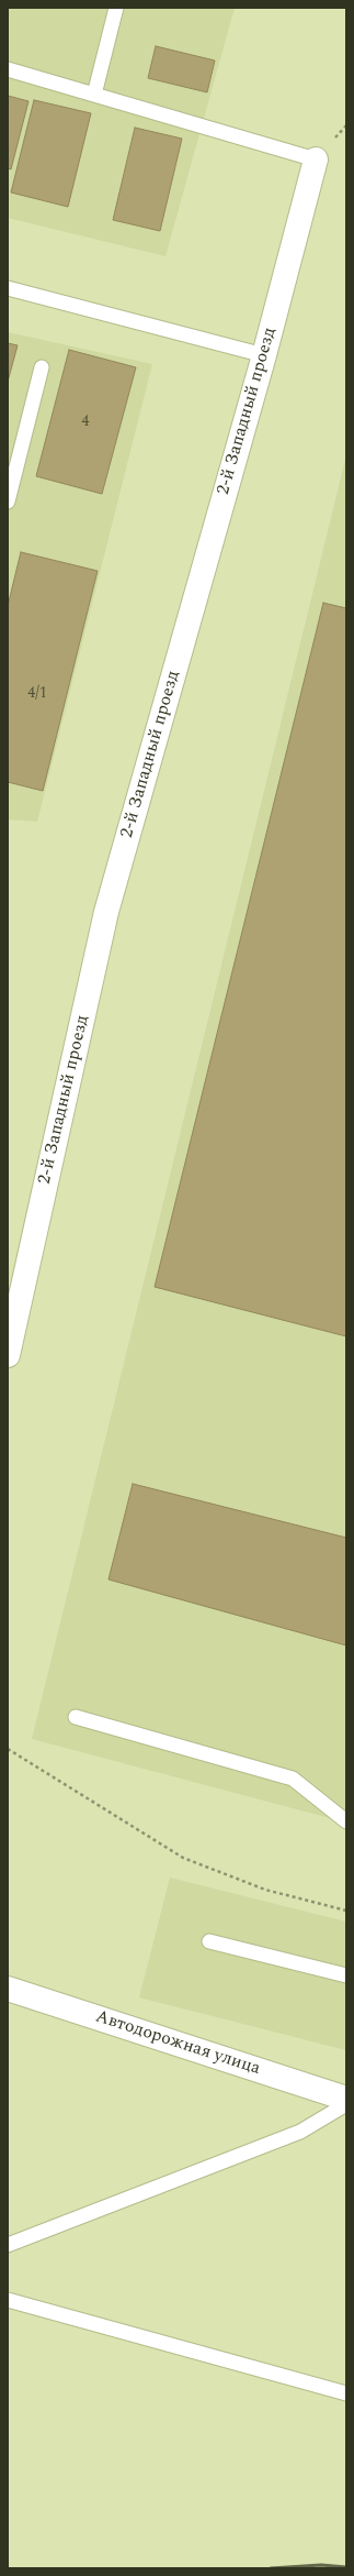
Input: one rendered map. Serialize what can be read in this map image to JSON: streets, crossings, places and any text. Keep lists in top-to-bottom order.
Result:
{
  "streets": {
    "street": ["2-й Западный проезд", "Автодорожная улица"]
  },
  "house_numbers": ["4", "4/1"]
}
